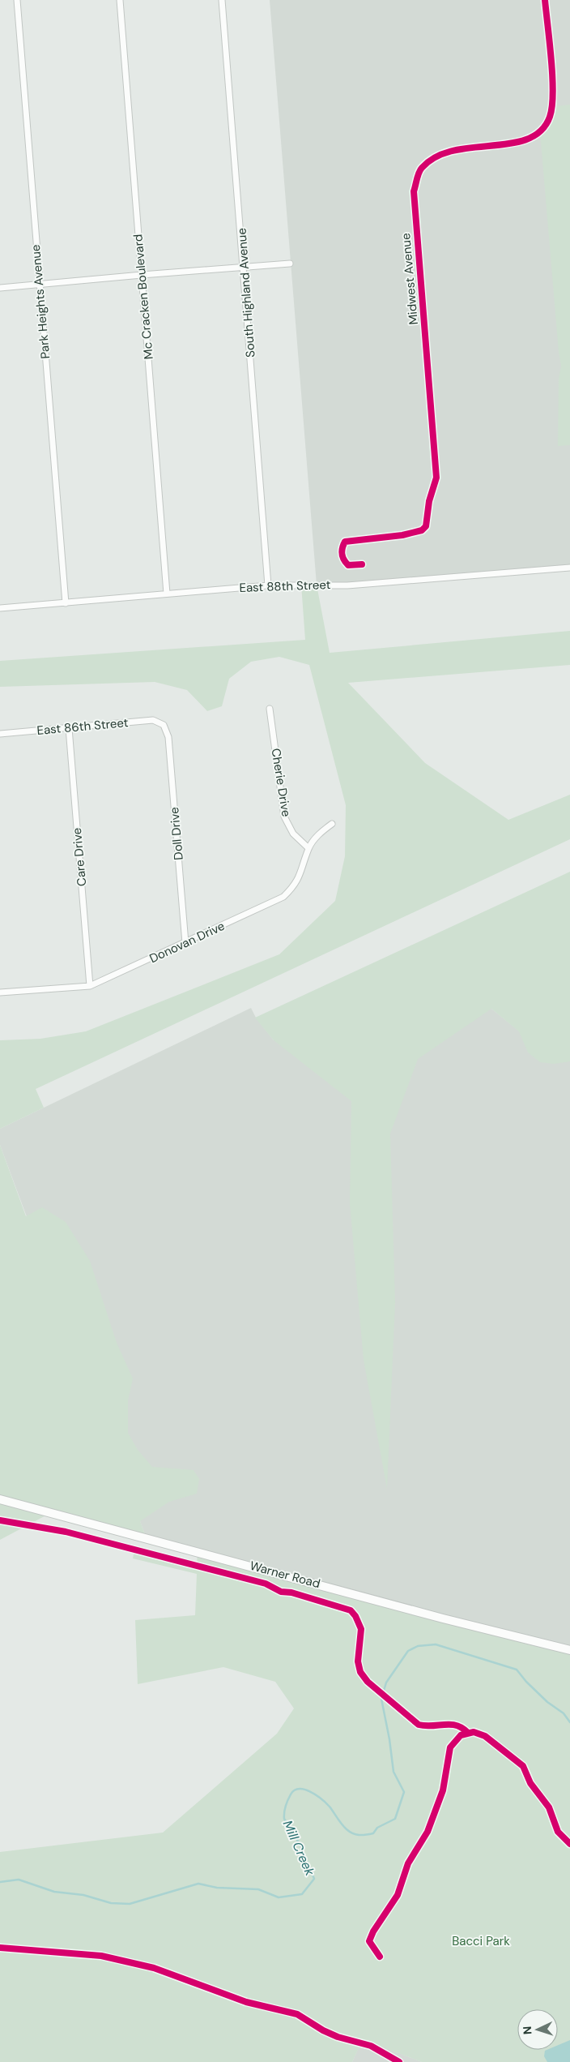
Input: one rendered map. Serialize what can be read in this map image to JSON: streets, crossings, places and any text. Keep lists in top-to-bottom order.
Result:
{
  "streets": {
    "main road": ["Warner Road"],
    "street": [
      "Midwest Avenue",
      "South Highland Avenue",
      "Mc Cracken Boulevard",
      "Park Heights Avenue",
      "East 88th Street",
      "East 86th Street",
      "Cherie Drive",
      "Doll Drive",
      "Care Drive",
      "Donovan Drive"
    ]
  },
  "crossings": [
    ["South Highland Avenue", "East 88th Street"],
    ["Mc Cracken Boulevard", "East 88th Street"],
    ["Park Heights Avenue", "East 88th Street"],
    ["East 86th Street", "Doll Drive"],
    ["East 86th Street", "Care Drive"],
    ["Cherie Drive", "Donovan Drive"],
    ["Doll Drive", "Donovan Drive"],
    ["Care Drive", "Donovan Drive"]
  ],
  "water": ["Mill Creek"],
  "parks": ["Bacci Park"],
  "north": "left"
}
